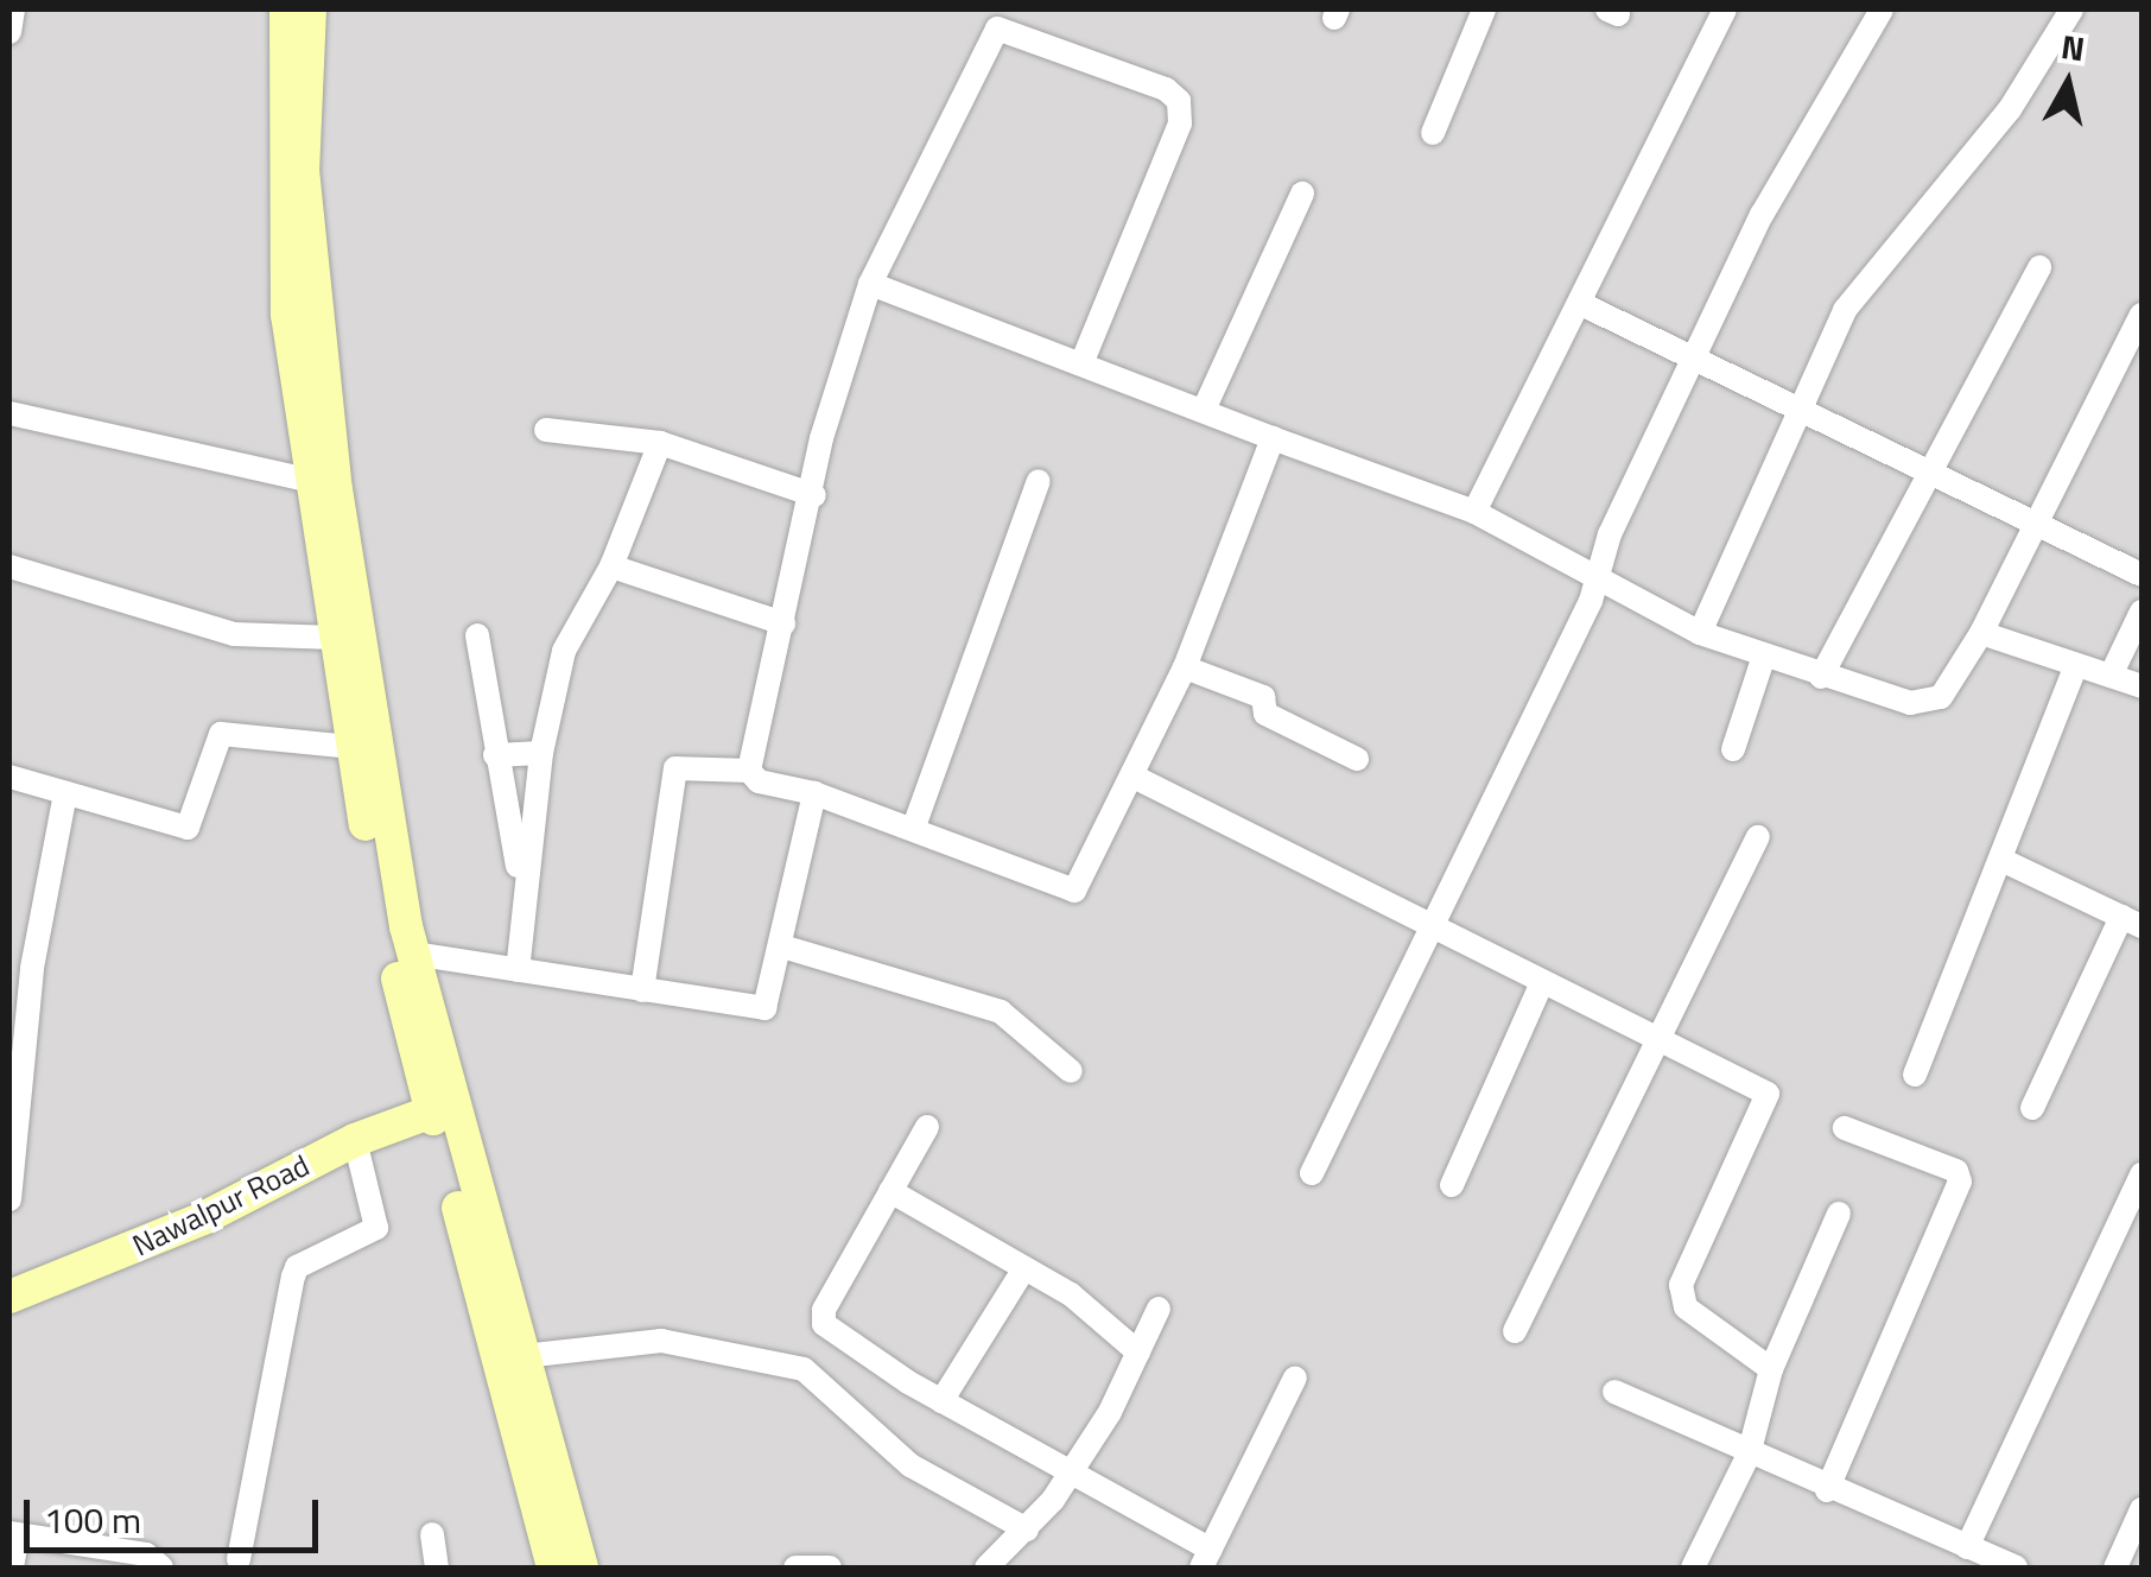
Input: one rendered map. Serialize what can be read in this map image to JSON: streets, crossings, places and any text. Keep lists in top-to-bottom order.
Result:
{
  "streets": {
    "street": ["Nawalpur Road"]
  },
  "scale_bar": "100 m",
  "north": "top"
}
